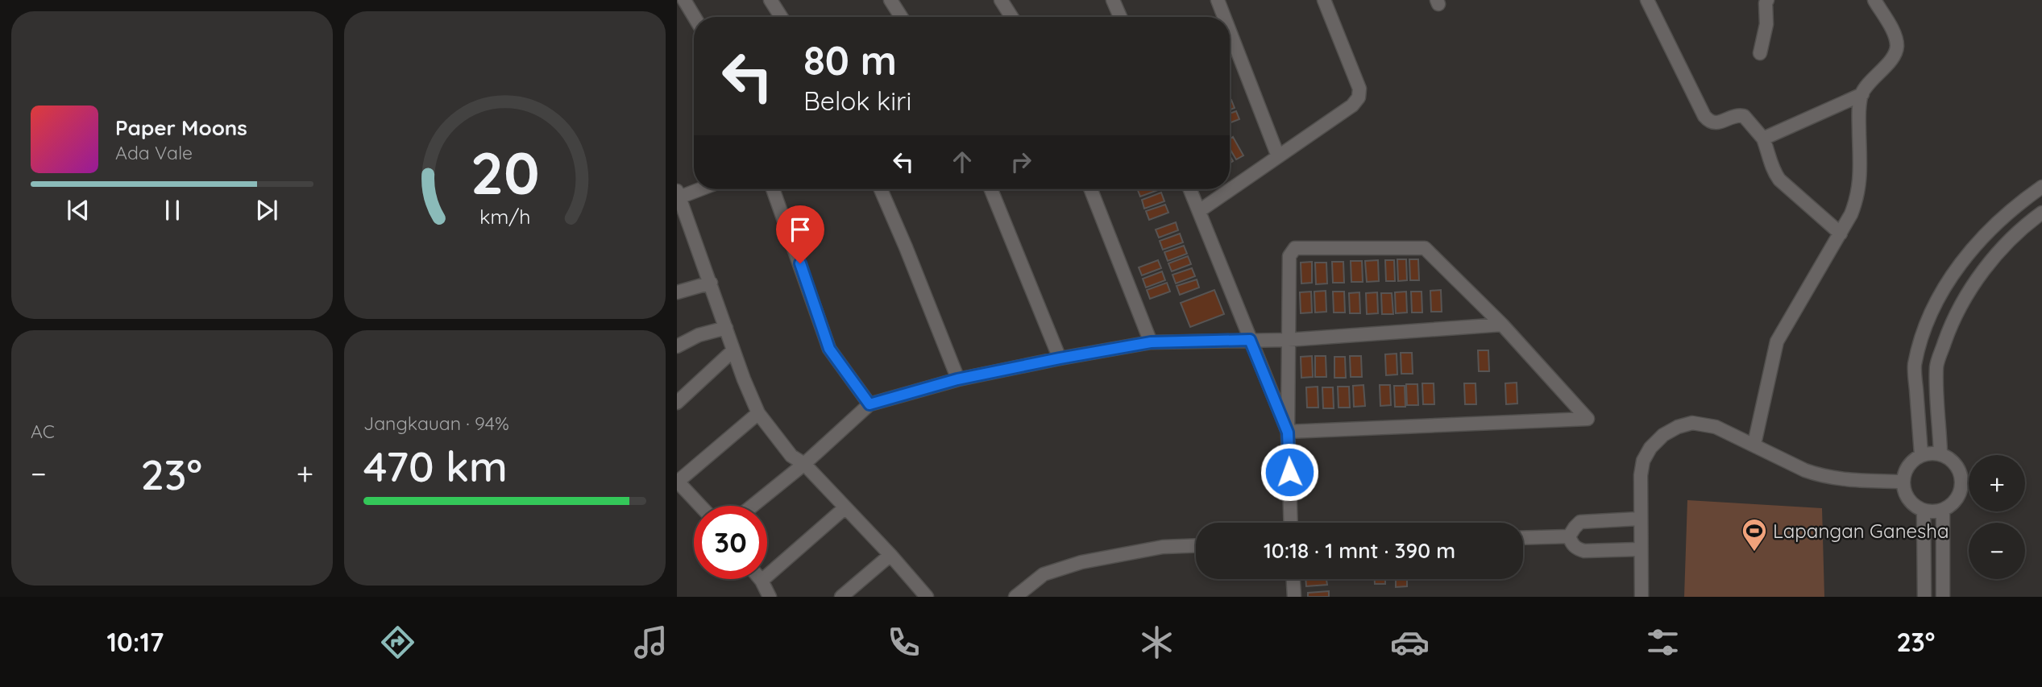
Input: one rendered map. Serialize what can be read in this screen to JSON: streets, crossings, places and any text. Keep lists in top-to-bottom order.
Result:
{
  "places": {
    "sports": ["Lapangan Ganesha"]
  },
  "page": {
    "turn": ["80 m", "Belok kiri"],
    "song": ["Paper Moons", "Ada Vale"],
    "tile": [
      "AC",
      ["Jangkauan · 94%", "470 km"]
    ],
    "heat": ["−", "23°", "+"],
    "map_buttons": ["+", "−"],
    "limit": "30",
    "trip": "10:18 · 1 mnt · 390 m",
    "tabs": ["10:17", "23°"],
    "gauge": ["20", "km/h"]
  }
}
